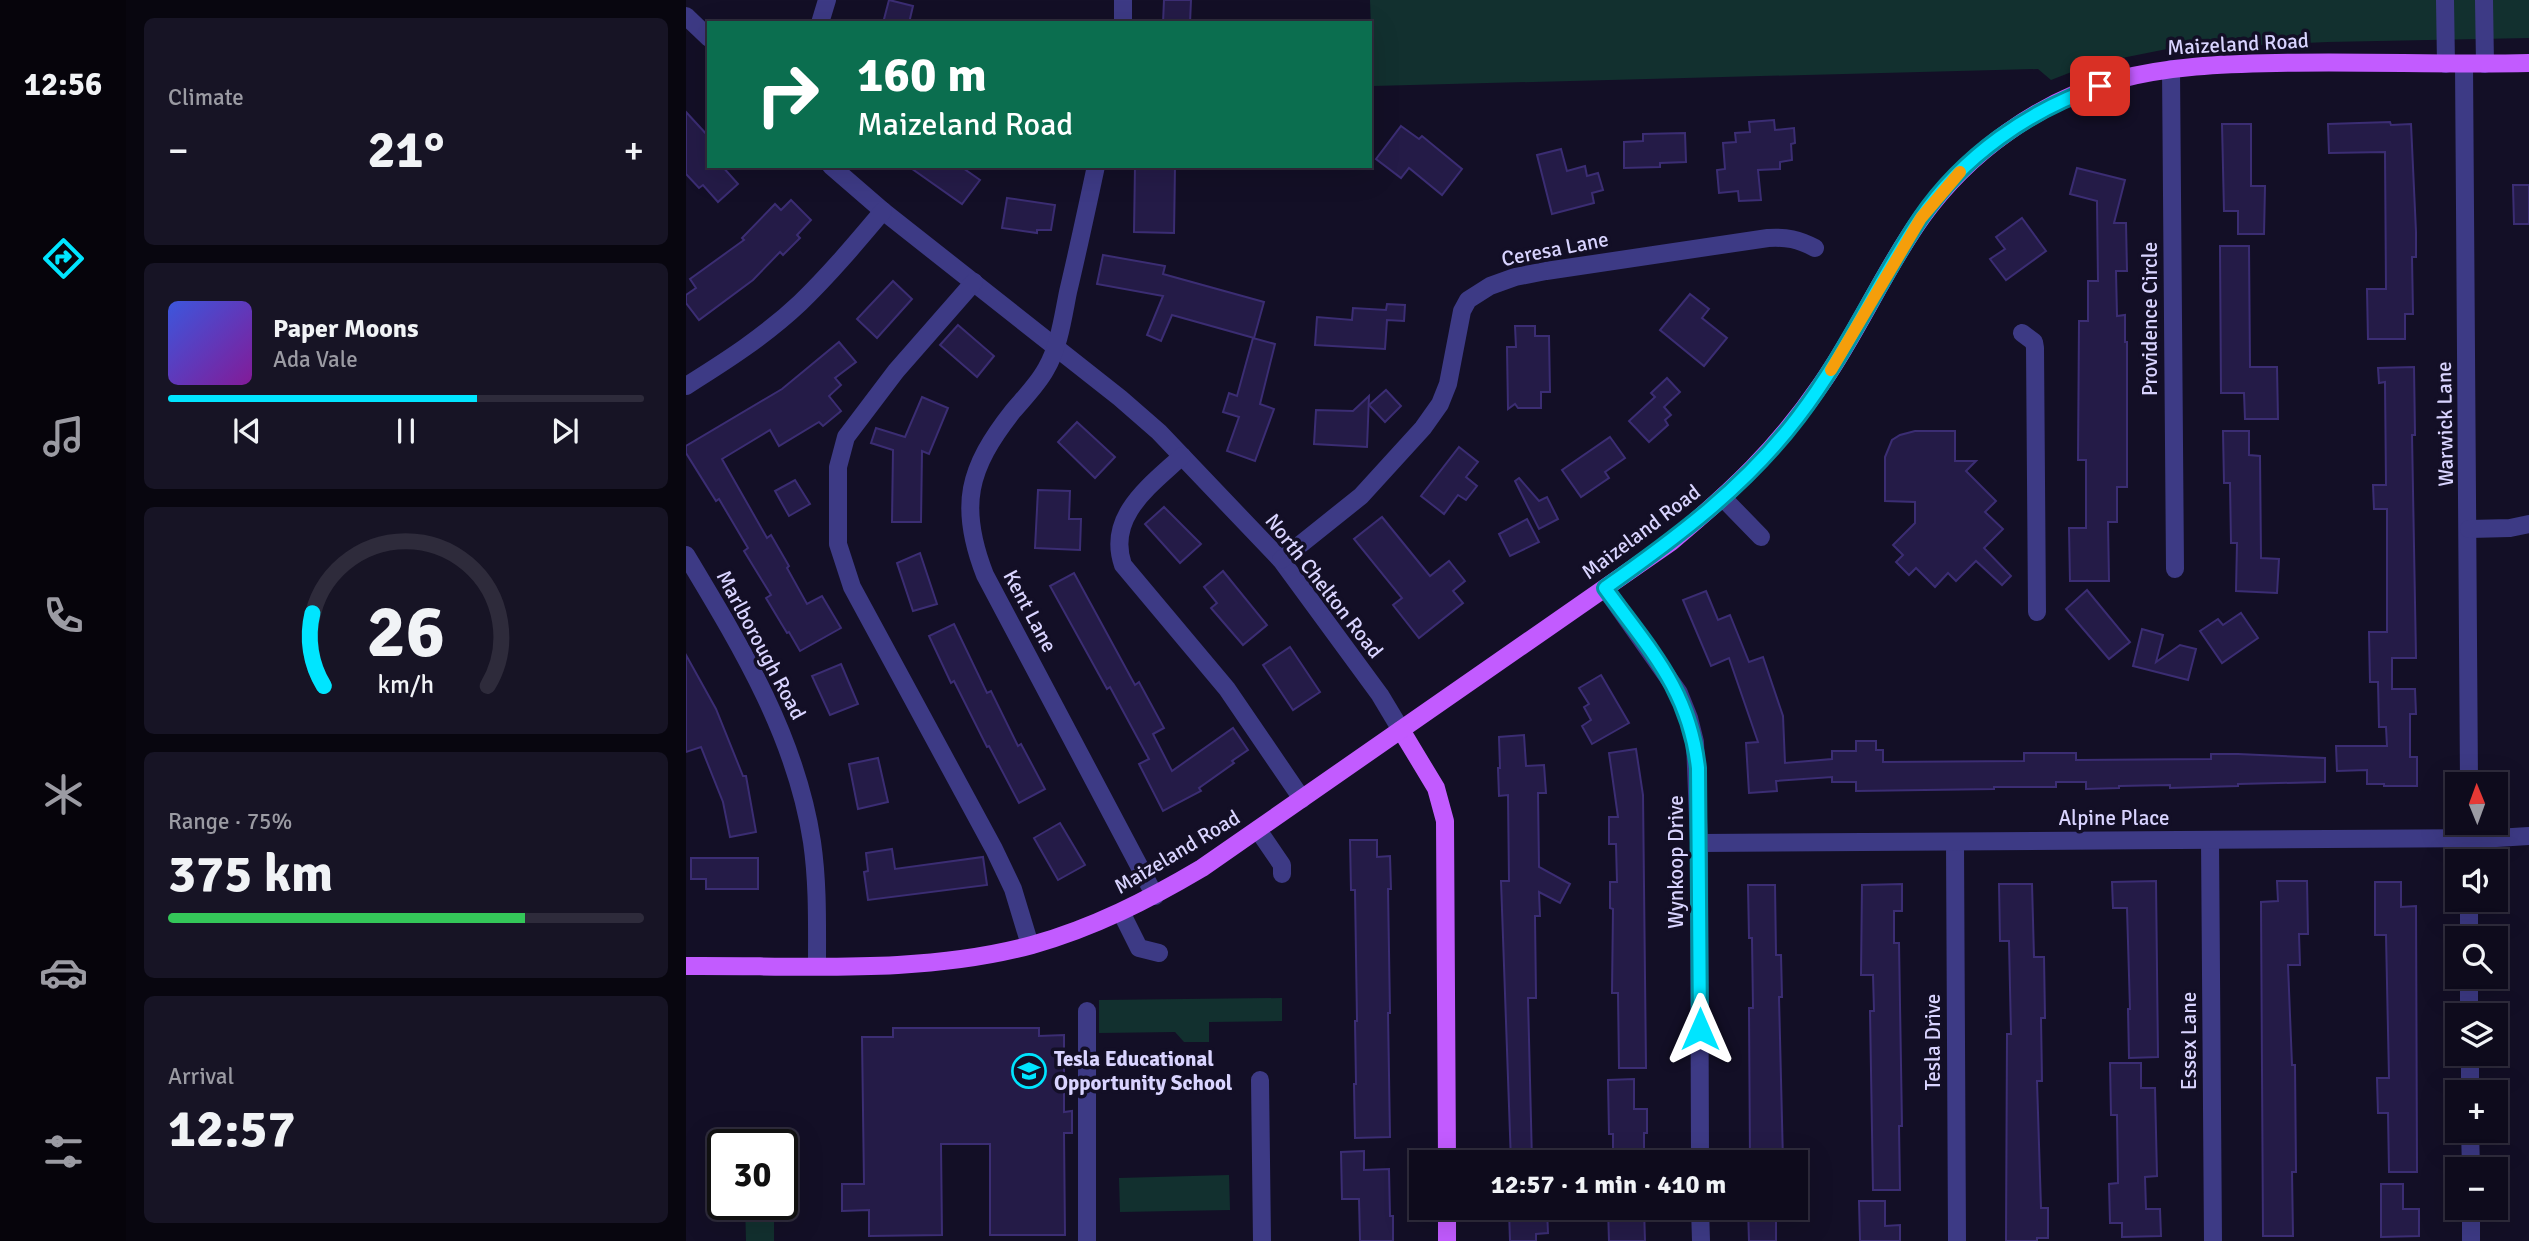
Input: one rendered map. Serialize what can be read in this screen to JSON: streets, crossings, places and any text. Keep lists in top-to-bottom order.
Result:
{
  "streets": {
    "main road": ["Maizeland Road", "North Chelton Road"],
    "street": [
      "Ceresa Lane",
      "Providence Circle",
      "Warwick Lane",
      "Kent Lane",
      "Marlborough Road",
      "Alpine Place",
      "Wynkoop Drive",
      "Essex Lane",
      "Tesla Drive"
    ]
  },
  "crossings": [
    ["Maizeland Road", "Providence Circle"],
    ["Maizeland Road", "Warwick Lane"],
    ["Maizeland Road", "North Chelton Road"],
    ["Maizeland Road", "Kent Lane"],
    ["Maizeland Road", "Marlborough Road"],
    ["Maizeland Road", "Wynkoop Drive"],
    ["Ceresa Lane", "North Chelton Road"],
    ["North Chelton Road", "Kent Lane"],
    ["Alpine Place", "Wynkoop Drive"],
    ["Alpine Place", "Essex Lane"],
    ["Alpine Place", "Tesla Drive"]
  ],
  "places": {
    "school or university": ["Tesla Educational Opportunity School"]
  },
  "north": "top",
  "page": {
    "tabs": "12:56",
    "tile": [
      "Climate",
      ["Range · 75%", "375 km"],
      ["Arrival", "12:57"]
    ],
    "turn": ["160 m", "Maizeland Road"],
    "heat": ["−", "21°", "+"],
    "song": ["Paper Moons", "Ada Vale"],
    "map_buttons": ["+", "−"],
    "limit": "30",
    "trip": "12:57 · 1 min · 410 m",
    "gauge": ["26", "km/h"]
  }
}
